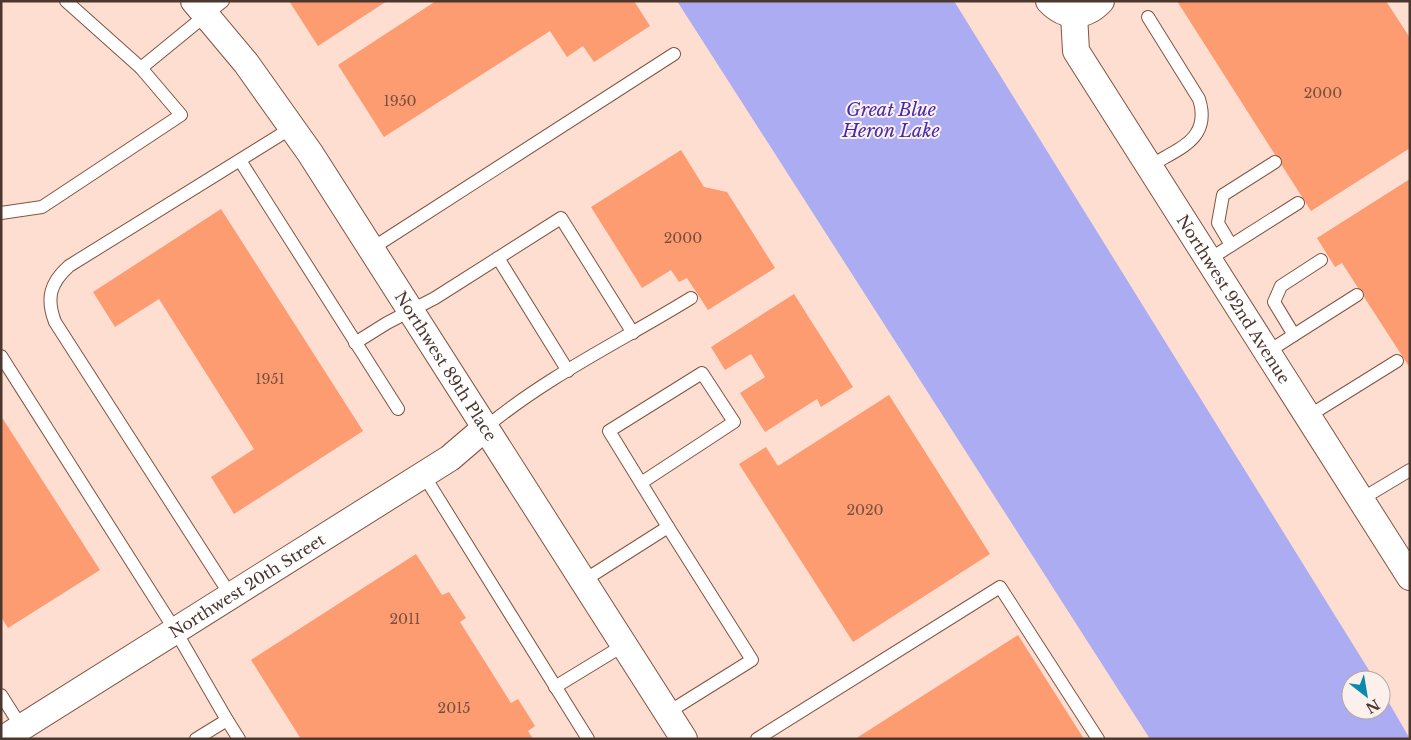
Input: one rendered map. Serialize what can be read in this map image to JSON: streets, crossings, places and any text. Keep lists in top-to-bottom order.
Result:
{
  "streets": {
    "street": ["Northwest 92nd Avenue", "Northwest 89th Place", "Northwest 20th Street"]
  },
  "crossings": [
    ["Northwest 89th Place", "Northwest 20th Street"]
  ],
  "water": ["Great Blue Heron Lake"],
  "house_numbers": [
    "2000",
    "1950",
    "2000",
    "1951",
    "2020",
    "2011",
    "2015"
  ],
  "north": "bottom right"
}
